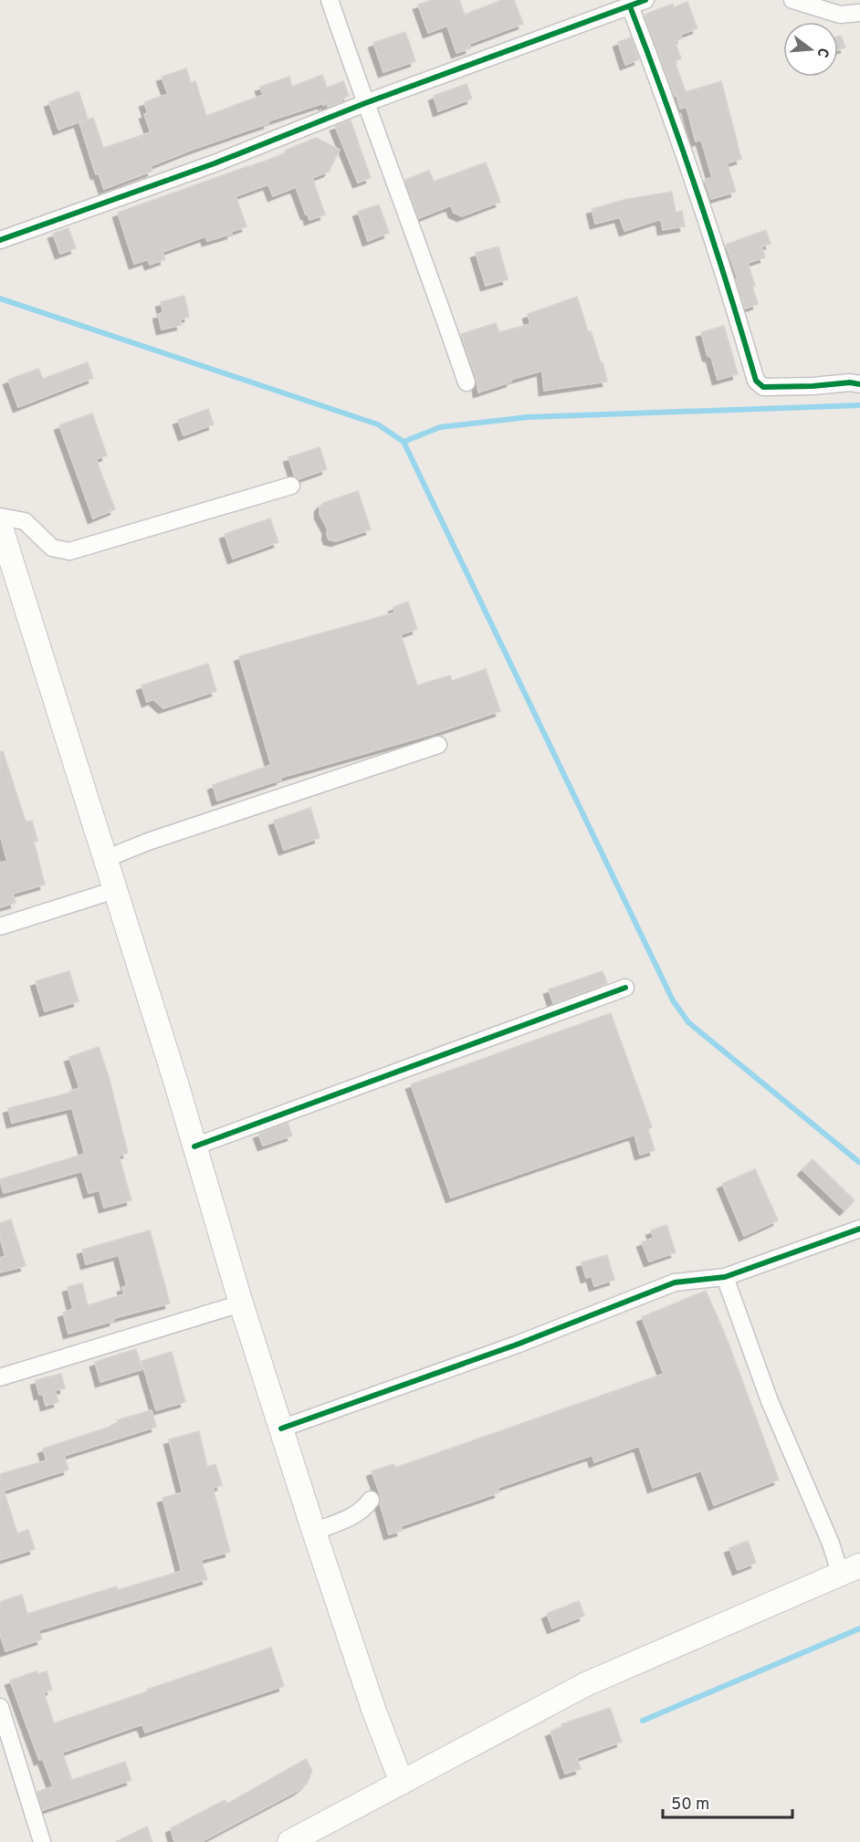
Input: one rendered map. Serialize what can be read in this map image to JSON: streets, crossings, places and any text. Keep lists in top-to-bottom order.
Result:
{
  "scale_bar": "50 m",
  "north": "right"
}
